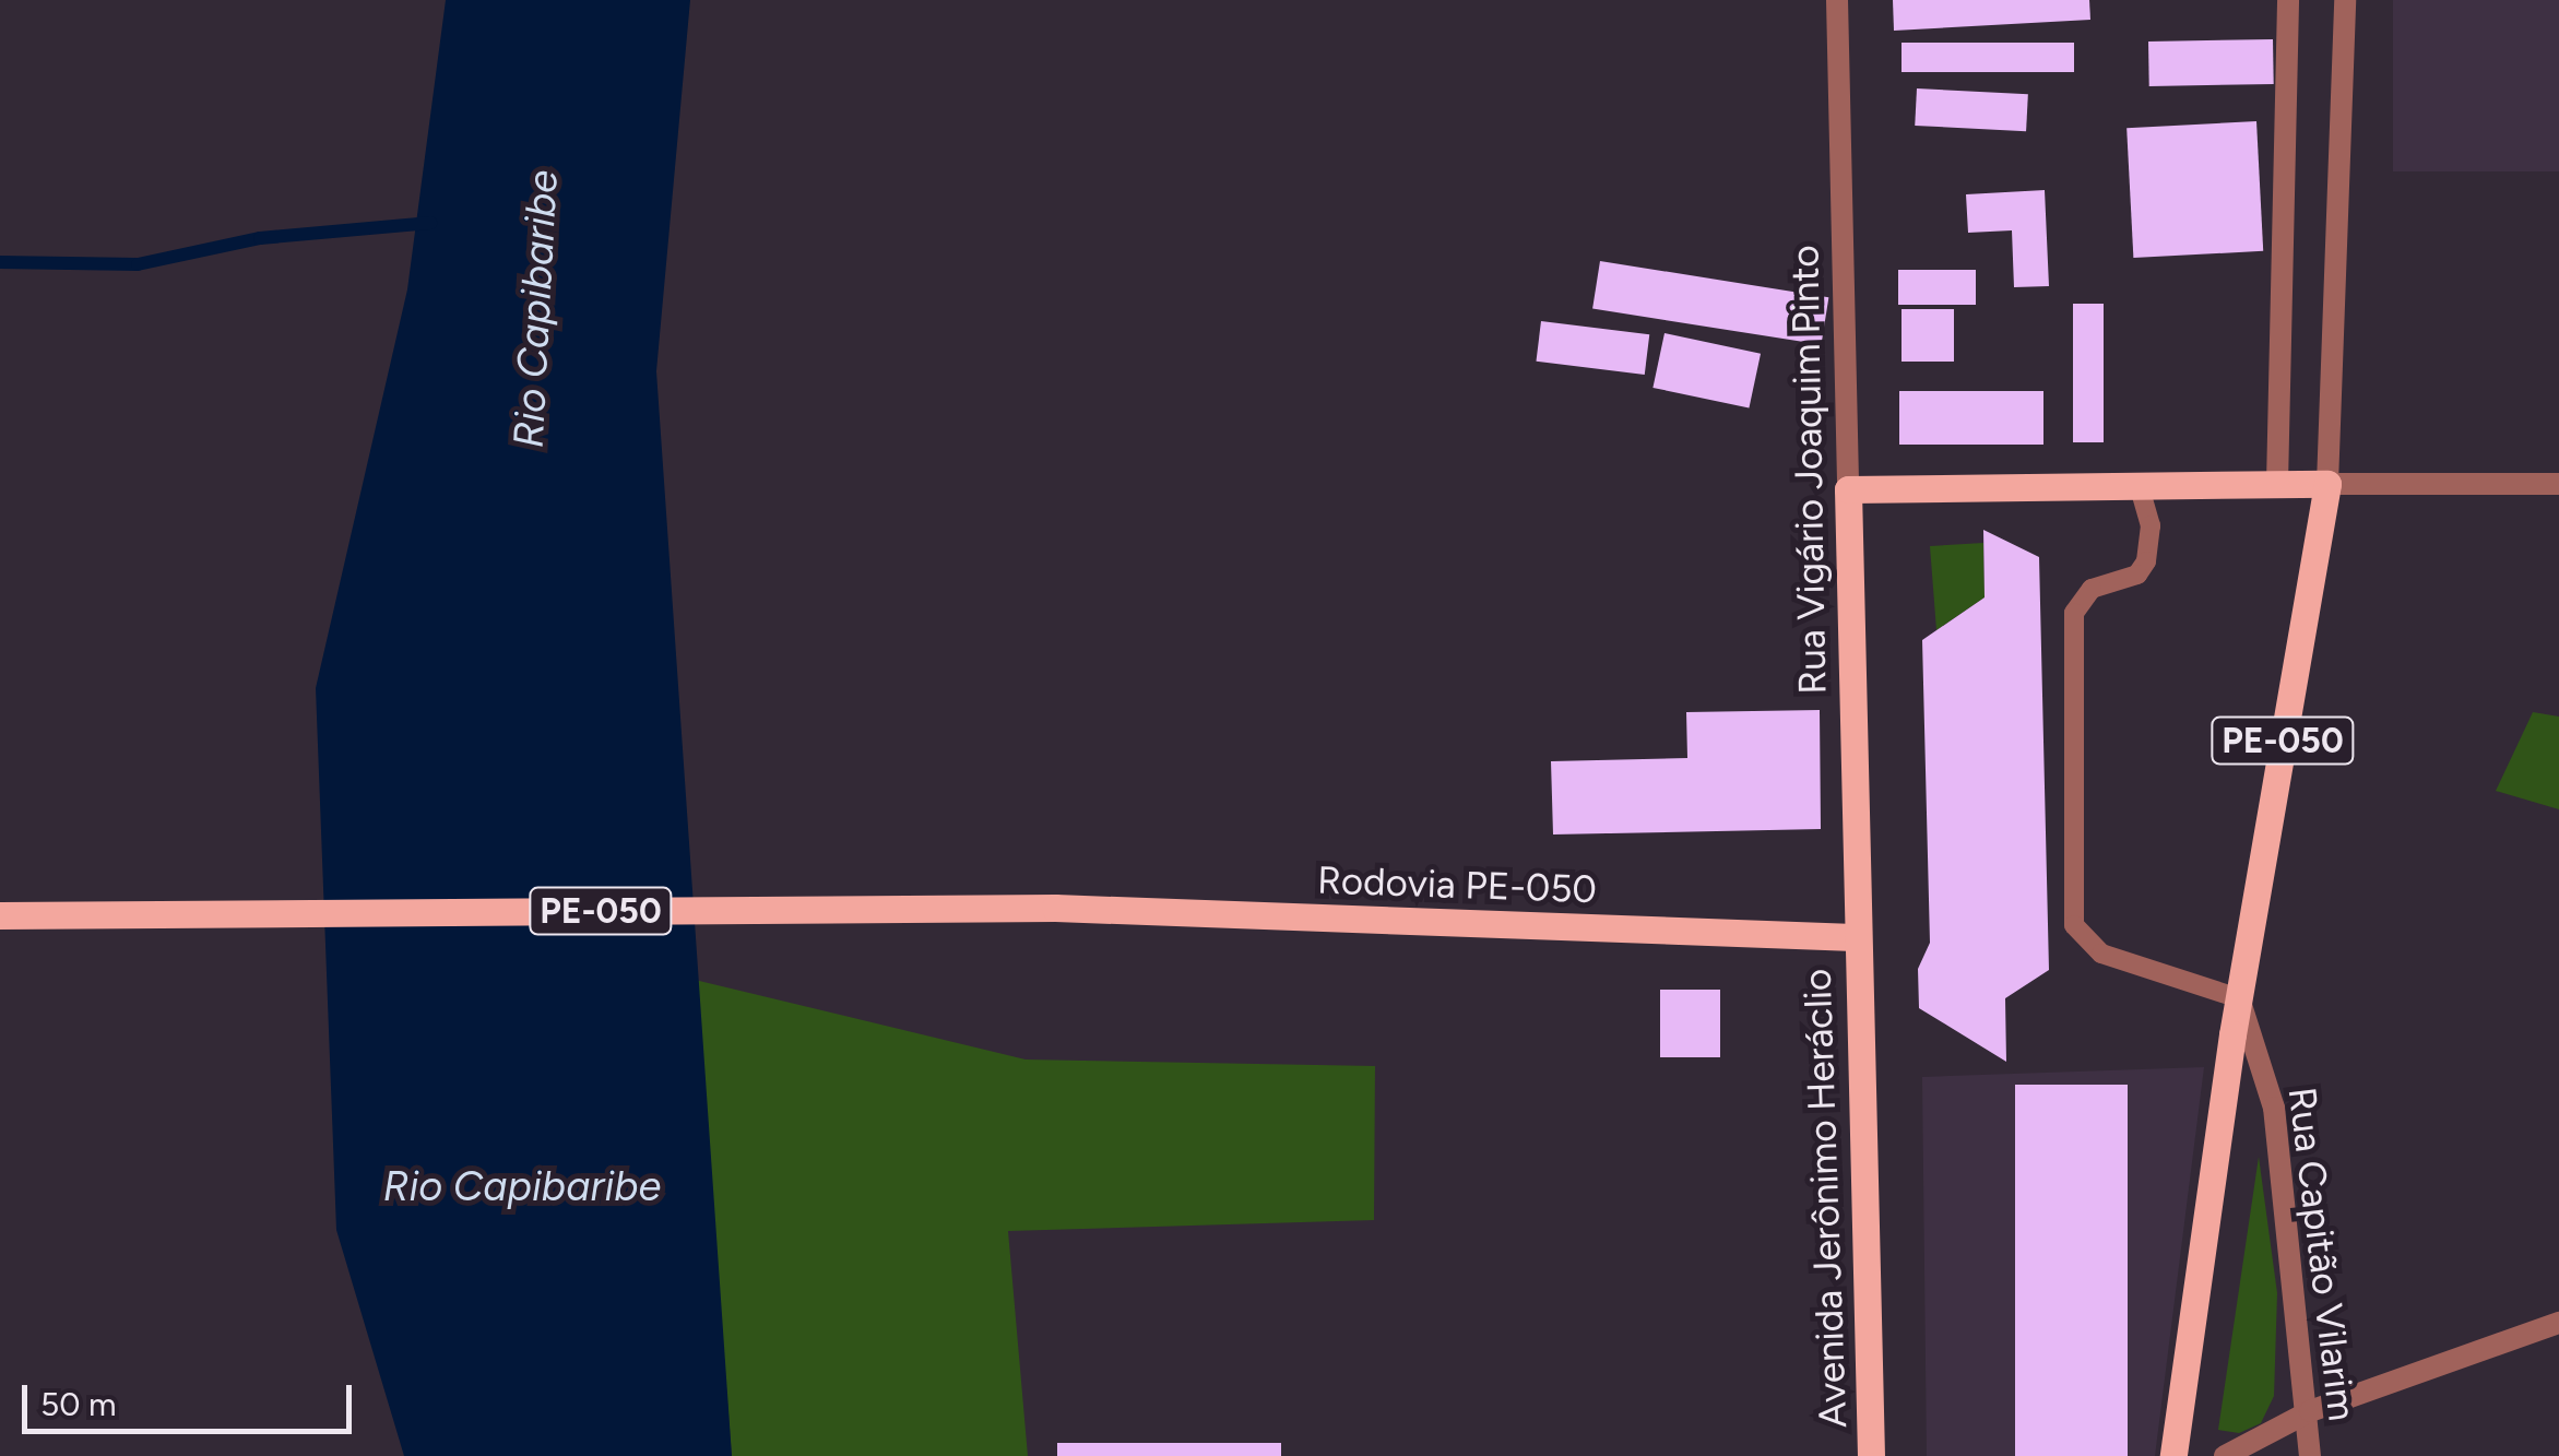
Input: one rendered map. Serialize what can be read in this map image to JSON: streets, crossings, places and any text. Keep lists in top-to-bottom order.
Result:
{
  "streets": {
    "main road": [
      "Rua Vigário Joaquim Pinto",
      "PE-050",
      "Rodovia PE-050",
      "Avenida Jerônimo Heráclio"
    ],
    "street": ["Rua Capitão Vilarim"]
  },
  "crossings": [
    ["Rua Vigário Joaquim Pinto", "Rodovia PE-050"],
    ["Rua Vigário Joaquim Pinto", "Avenida Jerônimo Heráclio"],
    ["PE-050", "Rua Capitão Vilarim"],
    ["Rodovia PE-050", "Avenida Jerônimo Heráclio"]
  ],
  "water": ["Rio Capibaribe"],
  "scale_bar": "50 m"
}
